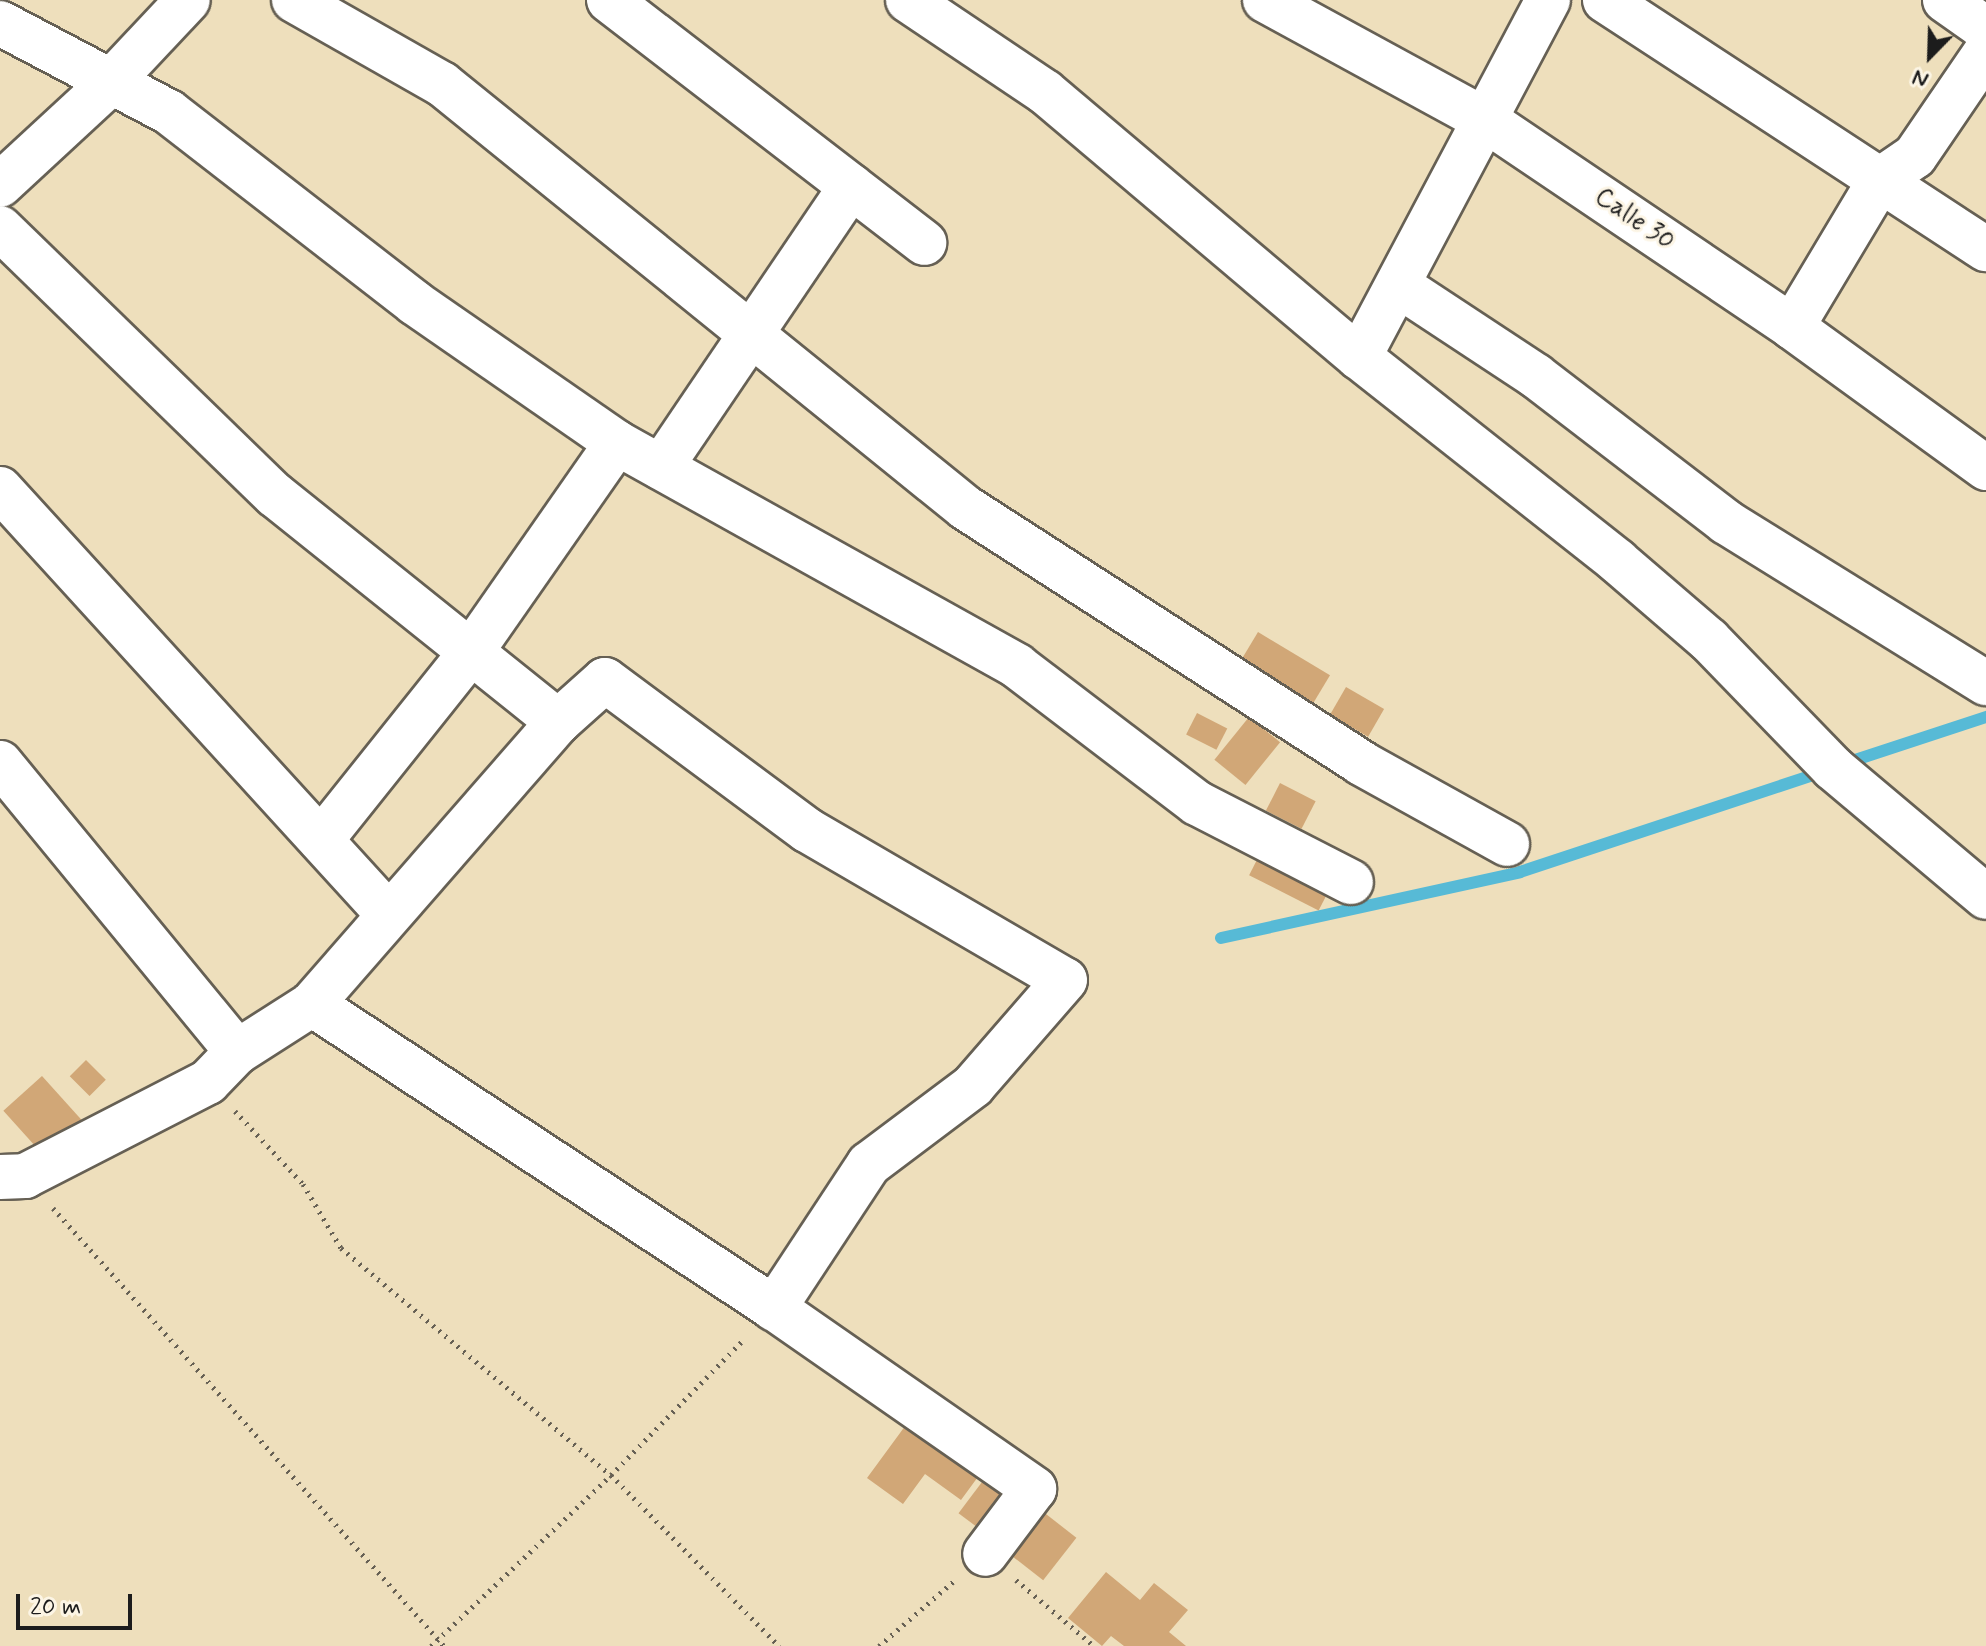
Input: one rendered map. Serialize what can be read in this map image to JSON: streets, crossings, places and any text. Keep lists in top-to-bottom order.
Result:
{
  "streets": {
    "street": ["Calle 30"]
  },
  "scale_bar": "20 m",
  "north": "bottom left"
}
